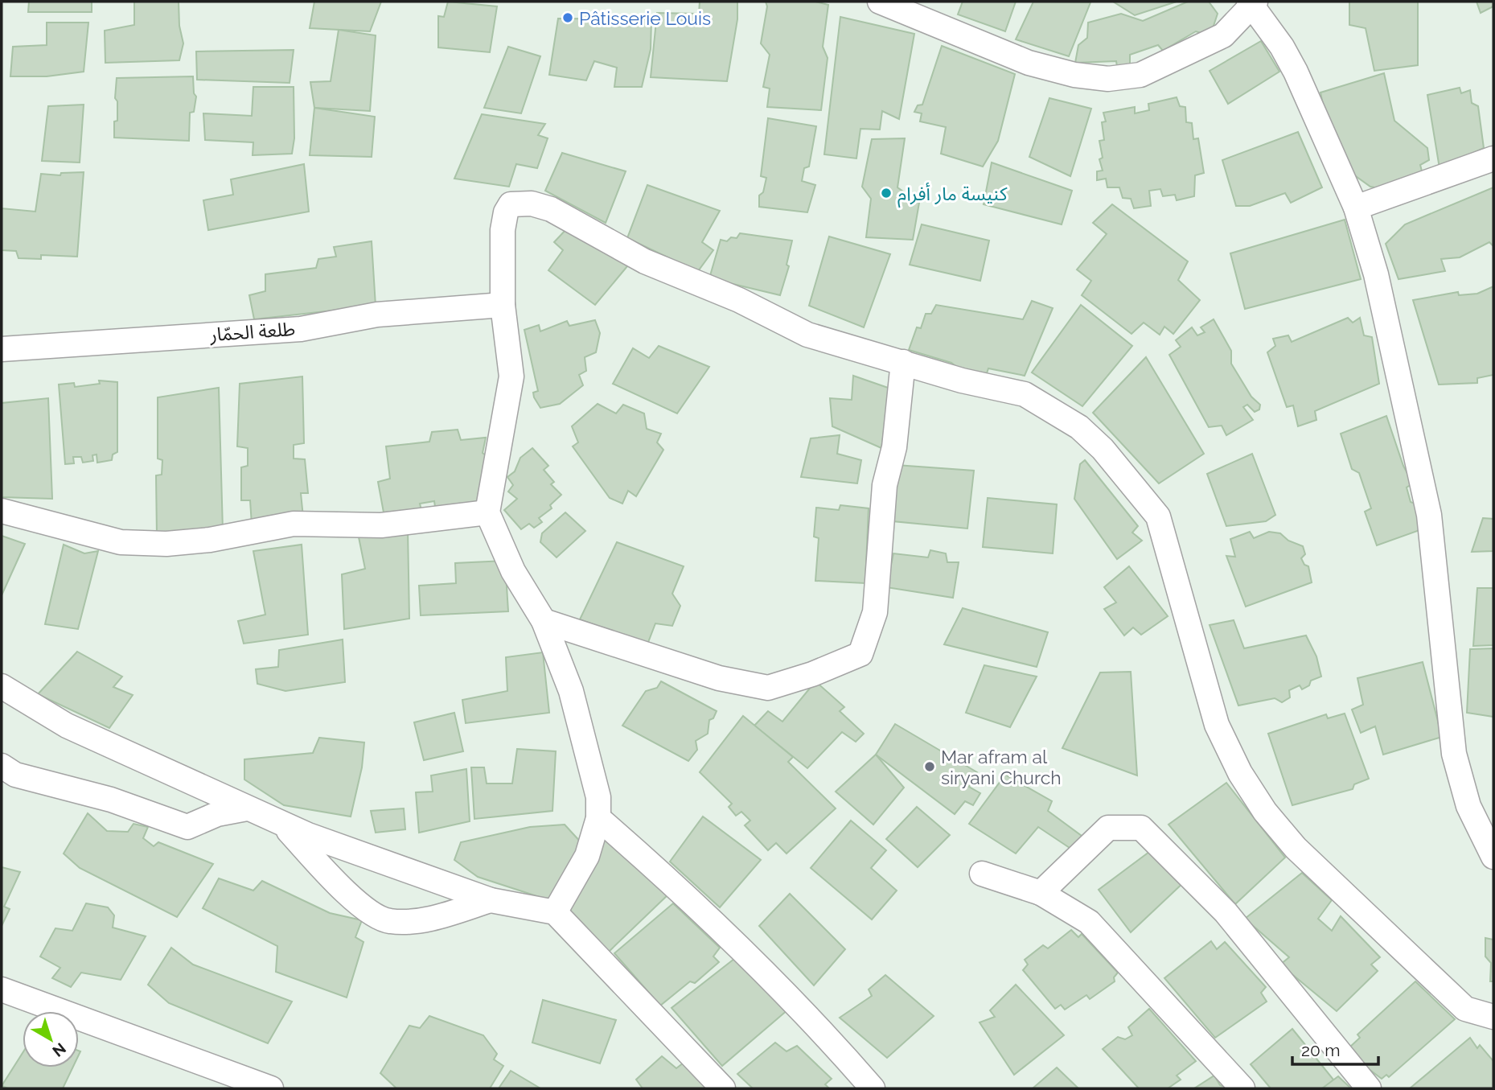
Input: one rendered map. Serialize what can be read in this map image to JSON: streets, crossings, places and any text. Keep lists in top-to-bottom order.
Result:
{
  "streets": {
    "street": ["طلعة الحمّار"]
  },
  "places": ["Pâtisserie Louis", "كنيسة مار أفرام", "Mar afram al siryani Church"],
  "scale_bar": "20 m",
  "north": "bottom right"
}
